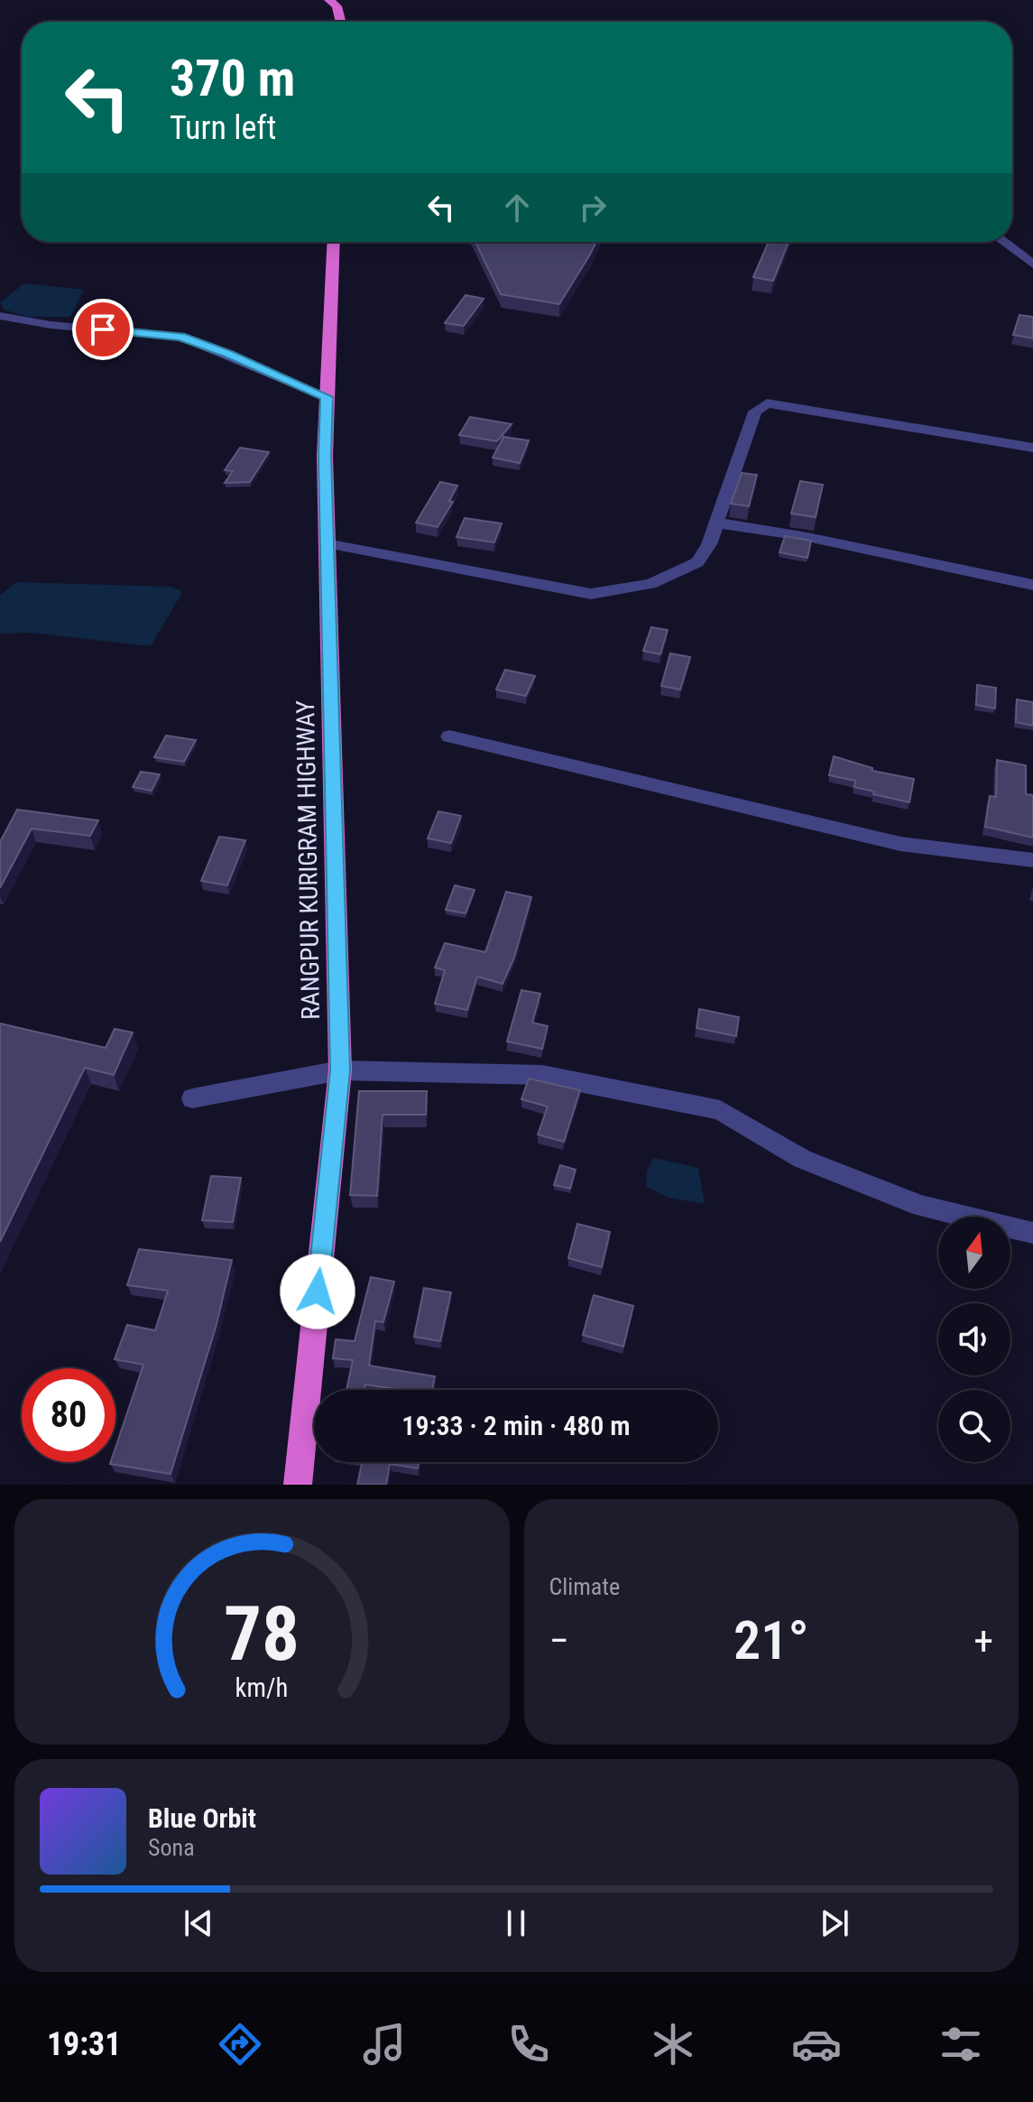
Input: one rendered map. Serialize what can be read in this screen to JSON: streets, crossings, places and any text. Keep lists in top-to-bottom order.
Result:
{
  "streets": {
    "highway": ["RANGPUR KURIGRAM HIGHWAY"]
  },
  "north": "top",
  "page": {
    "turn": ["370 m", "Turn left"],
    "limit": "80",
    "trip": "19:33 · 2 min · 480 m",
    "tile": "Climate",
    "heat": ["−", "21°", "+"],
    "song": ["Blue Orbit", "Sona"],
    "tabs": "19:31",
    "gauge": ["78", "km/h"]
  }
}
